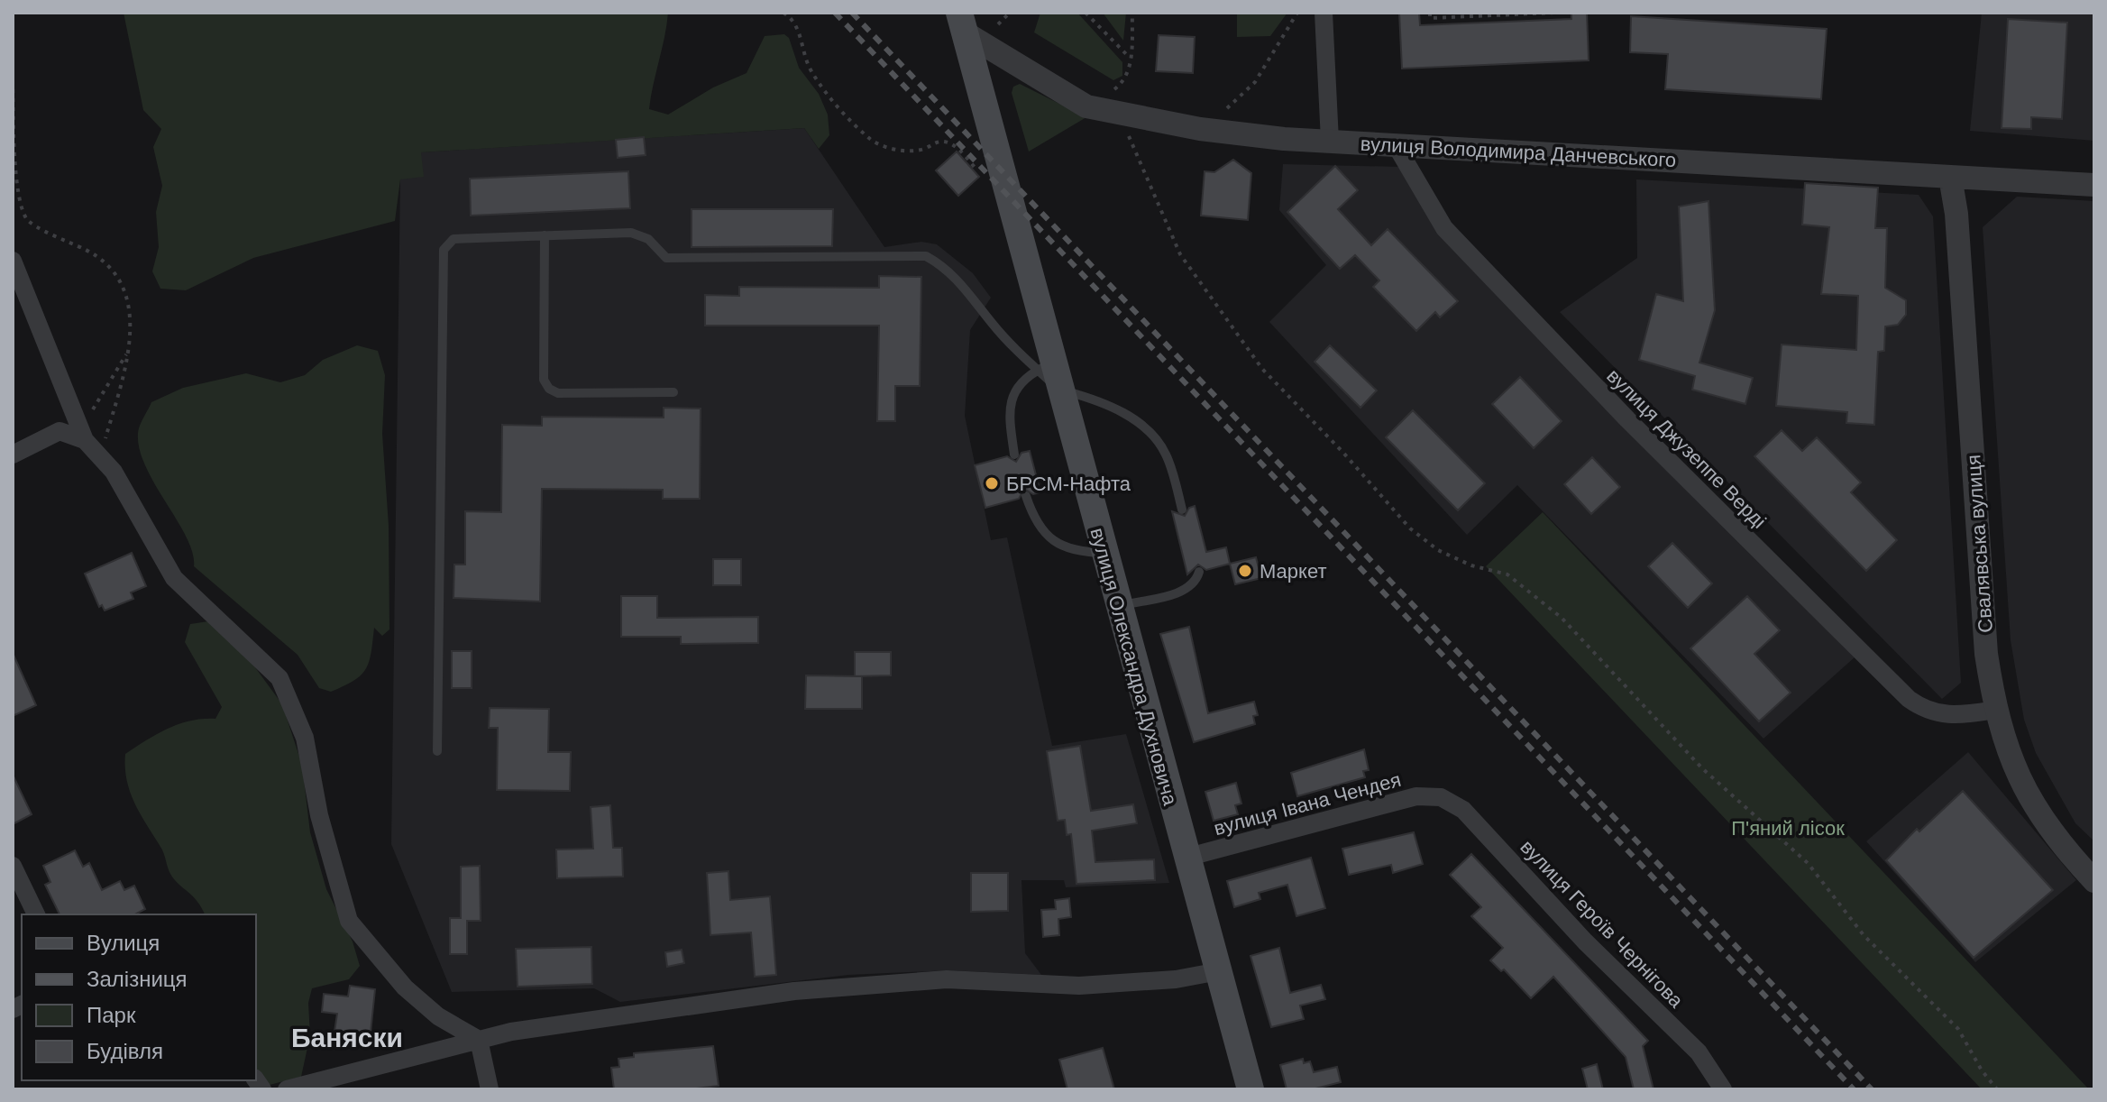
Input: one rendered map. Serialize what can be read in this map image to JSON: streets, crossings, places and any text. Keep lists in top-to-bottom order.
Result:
{
  "streets": {
    "main road": ["вулиця Олександра Духновича"],
    "street": [
      "вулиця Володимира Данчевського",
      "вулиця Джузеппе Верді",
      "Свалявська вулиця",
      "вулиця Івана Чендея",
      "вулиця Героїв Чернігова"
    ]
  },
  "crossings": [
    ["вулиця Володимира Данчевського", "вулиця Джузеппе Верді"],
    ["вулиця Володимира Данчевського", "Свалявська вулиця"],
    ["вулиця Володимира Данчевського", "вулиця Олександра Духновича"],
    ["вулиця Джузеппе Верді", "Свалявська вулиця"],
    ["вулиця Олександра Духновича", "вулиця Івана Чендея"],
    ["вулиця Івана Чендея", "вулиця Героїв Чернігова"]
  ],
  "districts": ["Баняски"],
  "parks": ["П'яний лісок"],
  "places": ["БРСМ-Нафта", "Маркет"],
  "legend": [
    "Вулиця",
    "Залізниця",
    "Парк",
    "Будівля"
  ]
}
